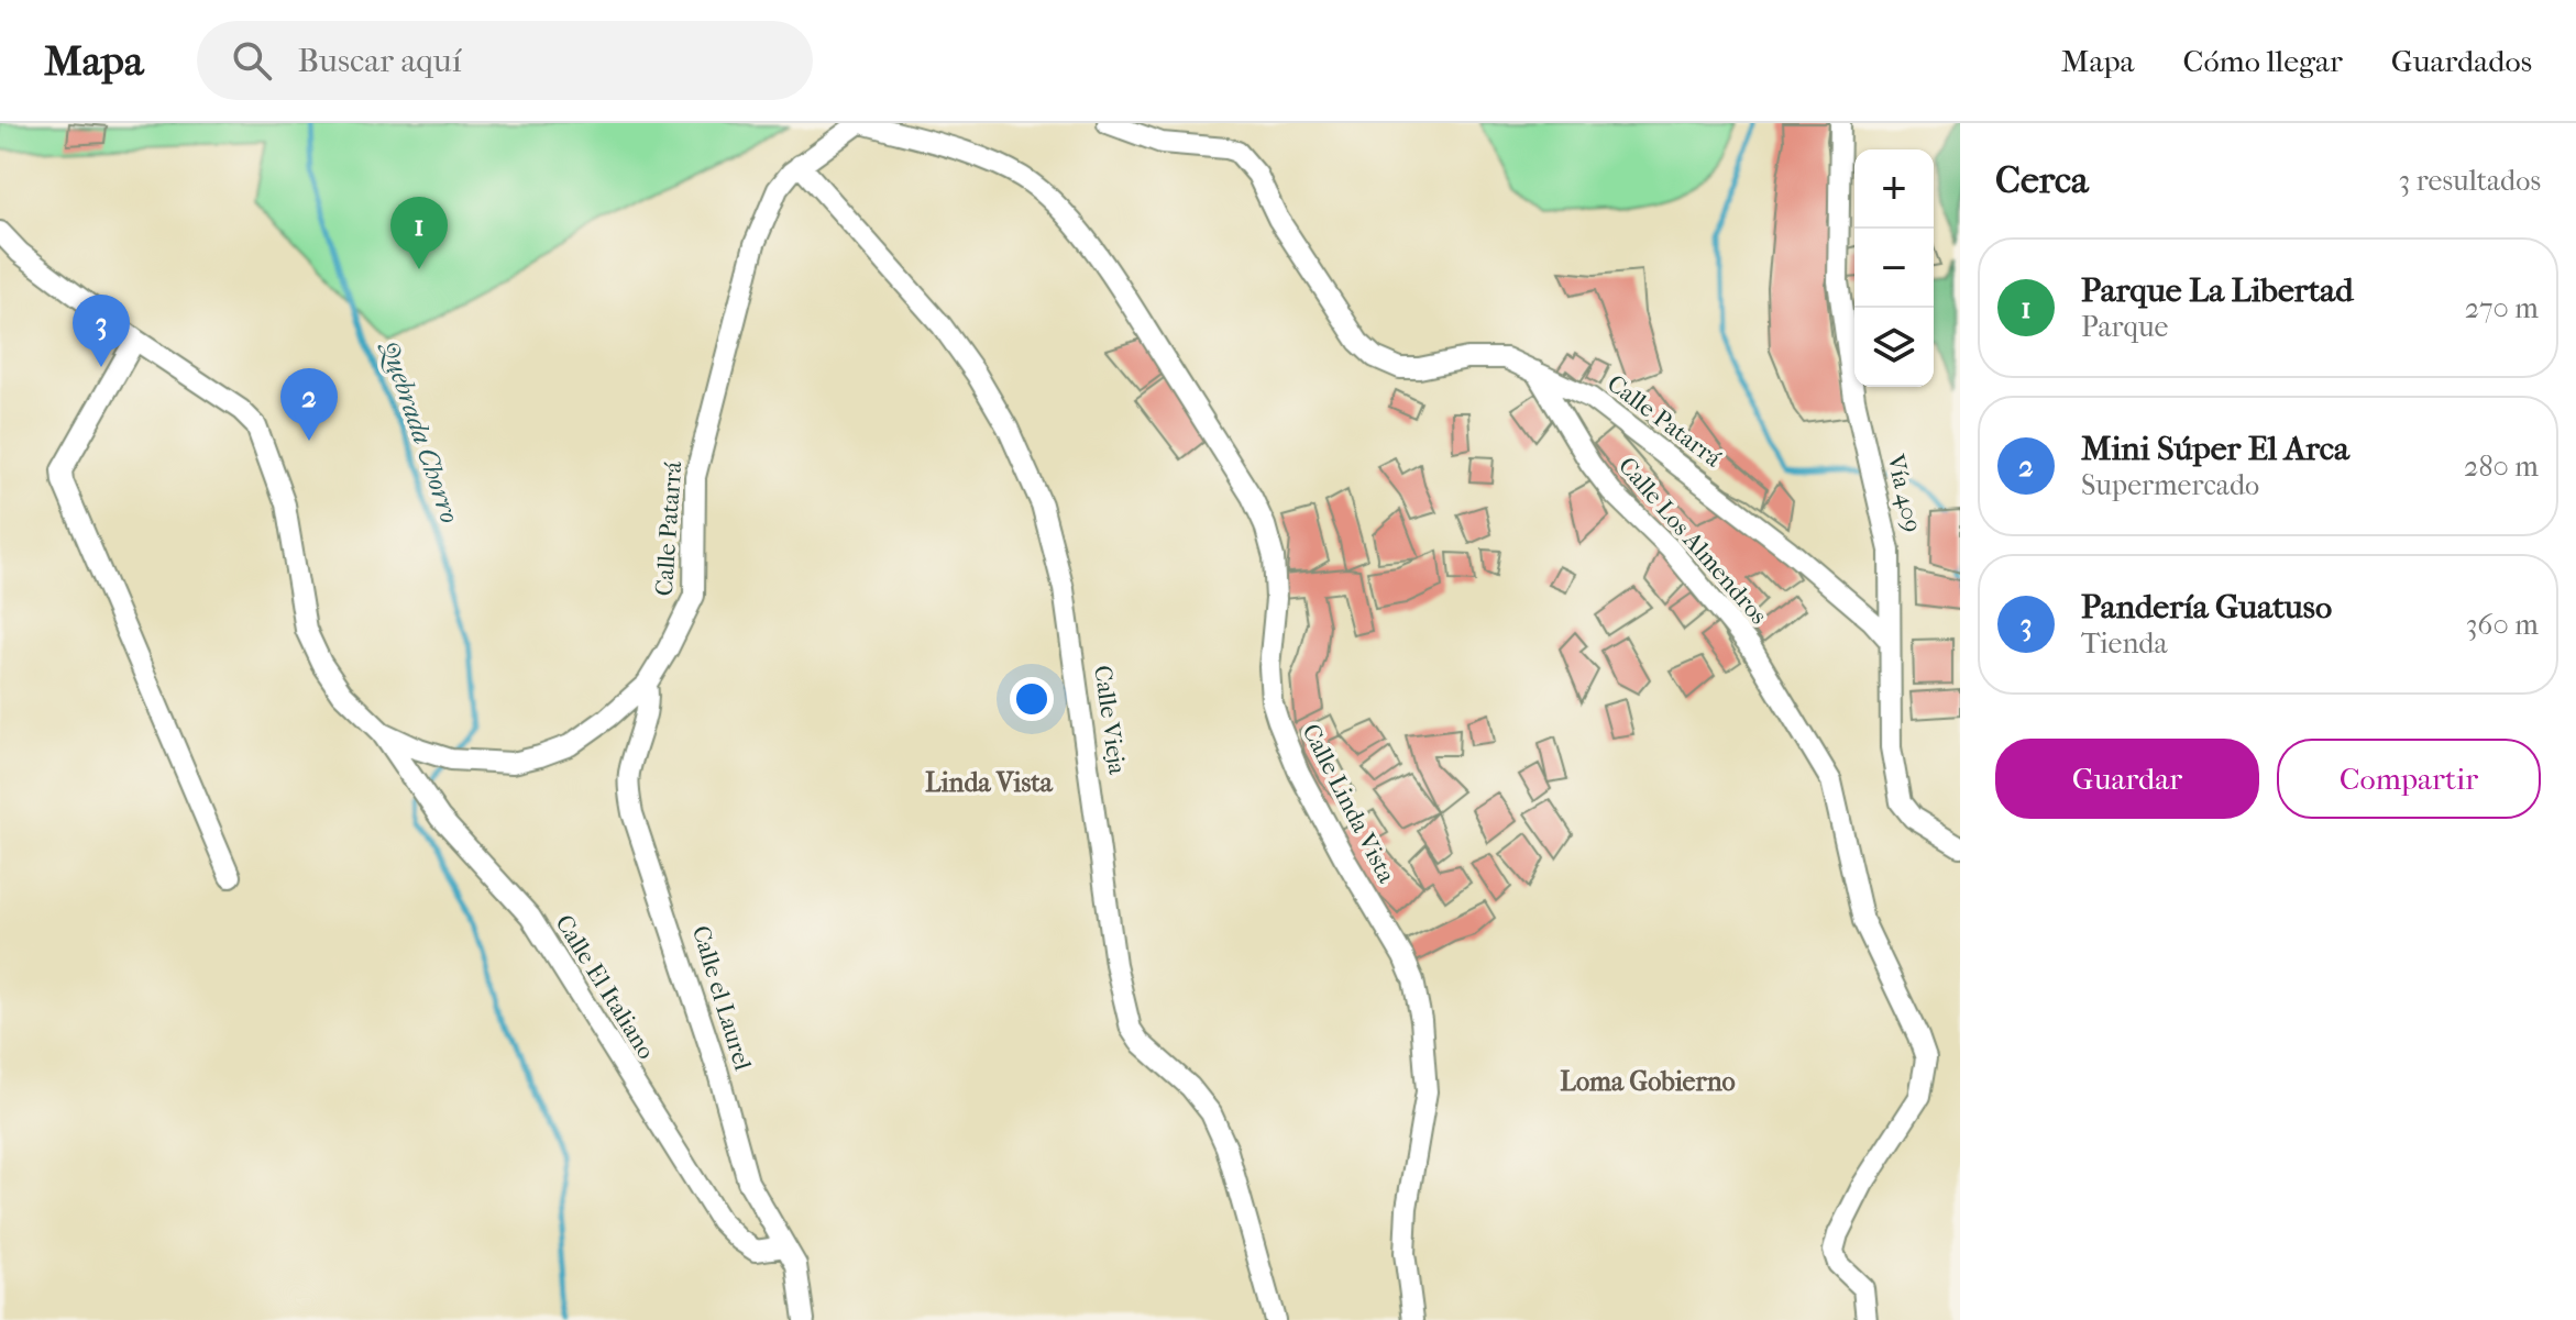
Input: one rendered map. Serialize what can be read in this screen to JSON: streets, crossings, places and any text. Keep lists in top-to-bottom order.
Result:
{
  "streets": {
    "street": [
      "Calle Patarrá",
      "Vía 409",
      "Calle Los Almendros",
      "Calle Vieja",
      "Calle Linda Vista",
      "Calle El Italiano",
      "Calle el Laurel"
    ]
  },
  "crossings": [
    ["Calle Patarrá", "Vía 409"],
    ["Calle Patarrá", "Calle Los Almendros"],
    ["Calle Patarrá", "Calle Vieja"],
    ["Calle Patarrá", "Calle Linda Vista"],
    ["Calle Patarrá", "Calle El Italiano"],
    ["Calle Patarrá", "Calle el Laurel"],
    ["Calle El Italiano", "Calle el Laurel"]
  ],
  "districts": ["Linda Vista", "Loma Gobierno"],
  "water": ["Quebrada Chorro"],
  "page": {
    "header": "Mapa",
    "search": "Buscar aquí",
    "nav": ["Mapa", "Cómo llegar", "Guardados"],
    "heading": ["Cerca", "3 resultados"],
    "map_buttons": ["+", "−"],
    "pins": ["1", "3", "2"],
    "list": [
      {
        "mark": "1",
        "name": "Parque La Libertad",
        "note": "Parque",
        "value": "270 m"
      },
      {
        "mark": "2",
        "name": "Mini Súper El Arca",
        "note": "Supermercado",
        "value": "280 m"
      },
      {
        "mark": "3",
        "name": "Pandería Guatuso",
        "note": "Tienda",
        "value": "360 m"
      }
    ],
    "buttons": ["Guardar", "Compartir"]
  }
}
